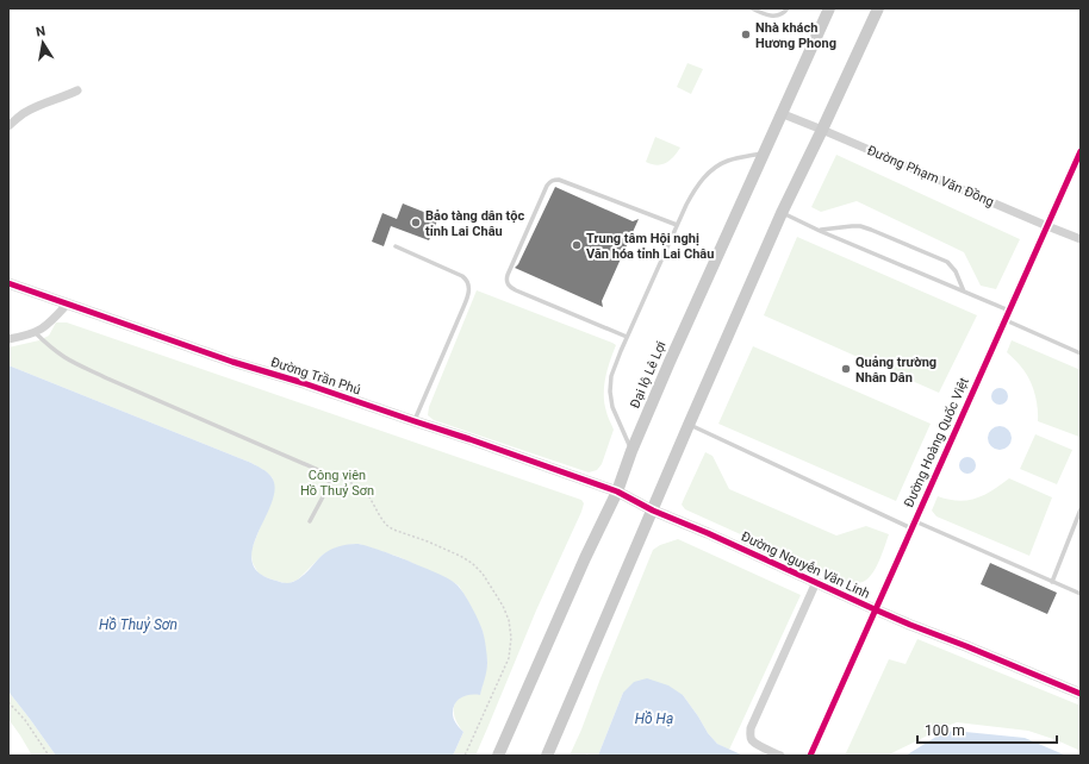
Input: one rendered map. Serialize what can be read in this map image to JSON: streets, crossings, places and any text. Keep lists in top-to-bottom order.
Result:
{
  "streets": {
    "main road": ["Đại lộ Lê Lợi"],
    "street": [
      "Đường Phạm Văn Đồng",
      "Đường Trần Phú",
      "Đường Hoàng Quốc Việt",
      "Đường Nguyễn Văn Linh"
    ]
  },
  "crossings": [
    ["Đường Phạm Văn Đồng", "Đại lộ Lê Lợi"],
    ["Đường Phạm Văn Đồng", "Đường Hoàng Quốc Việt"],
    ["Đại lộ Lê Lợi", "Đường Trần Phú"],
    ["Đại lộ Lê Lợi", "Đường Nguyễn Văn Linh"],
    ["Đường Trần Phú", "Đường Nguyễn Văn Linh"],
    ["Đường Hoàng Quốc Việt", "Đường Nguyễn Văn Linh"]
  ],
  "water": ["Hồ Thuỷ Sơn", "Hồ Hạ"],
  "parks": ["Công viên Hồ Thuỷ Sơn"],
  "places": [
    "Nhà khách Hương Phong",
    "Bảo tàng dân tộc tỉnh Lai Châu",
    "Trung tâm Hội nghị Văn hóa tỉnh Lai Châu",
    "Quảng trường Nhân Dân"
  ],
  "scale_bar": "100 m",
  "north": "top"
}
